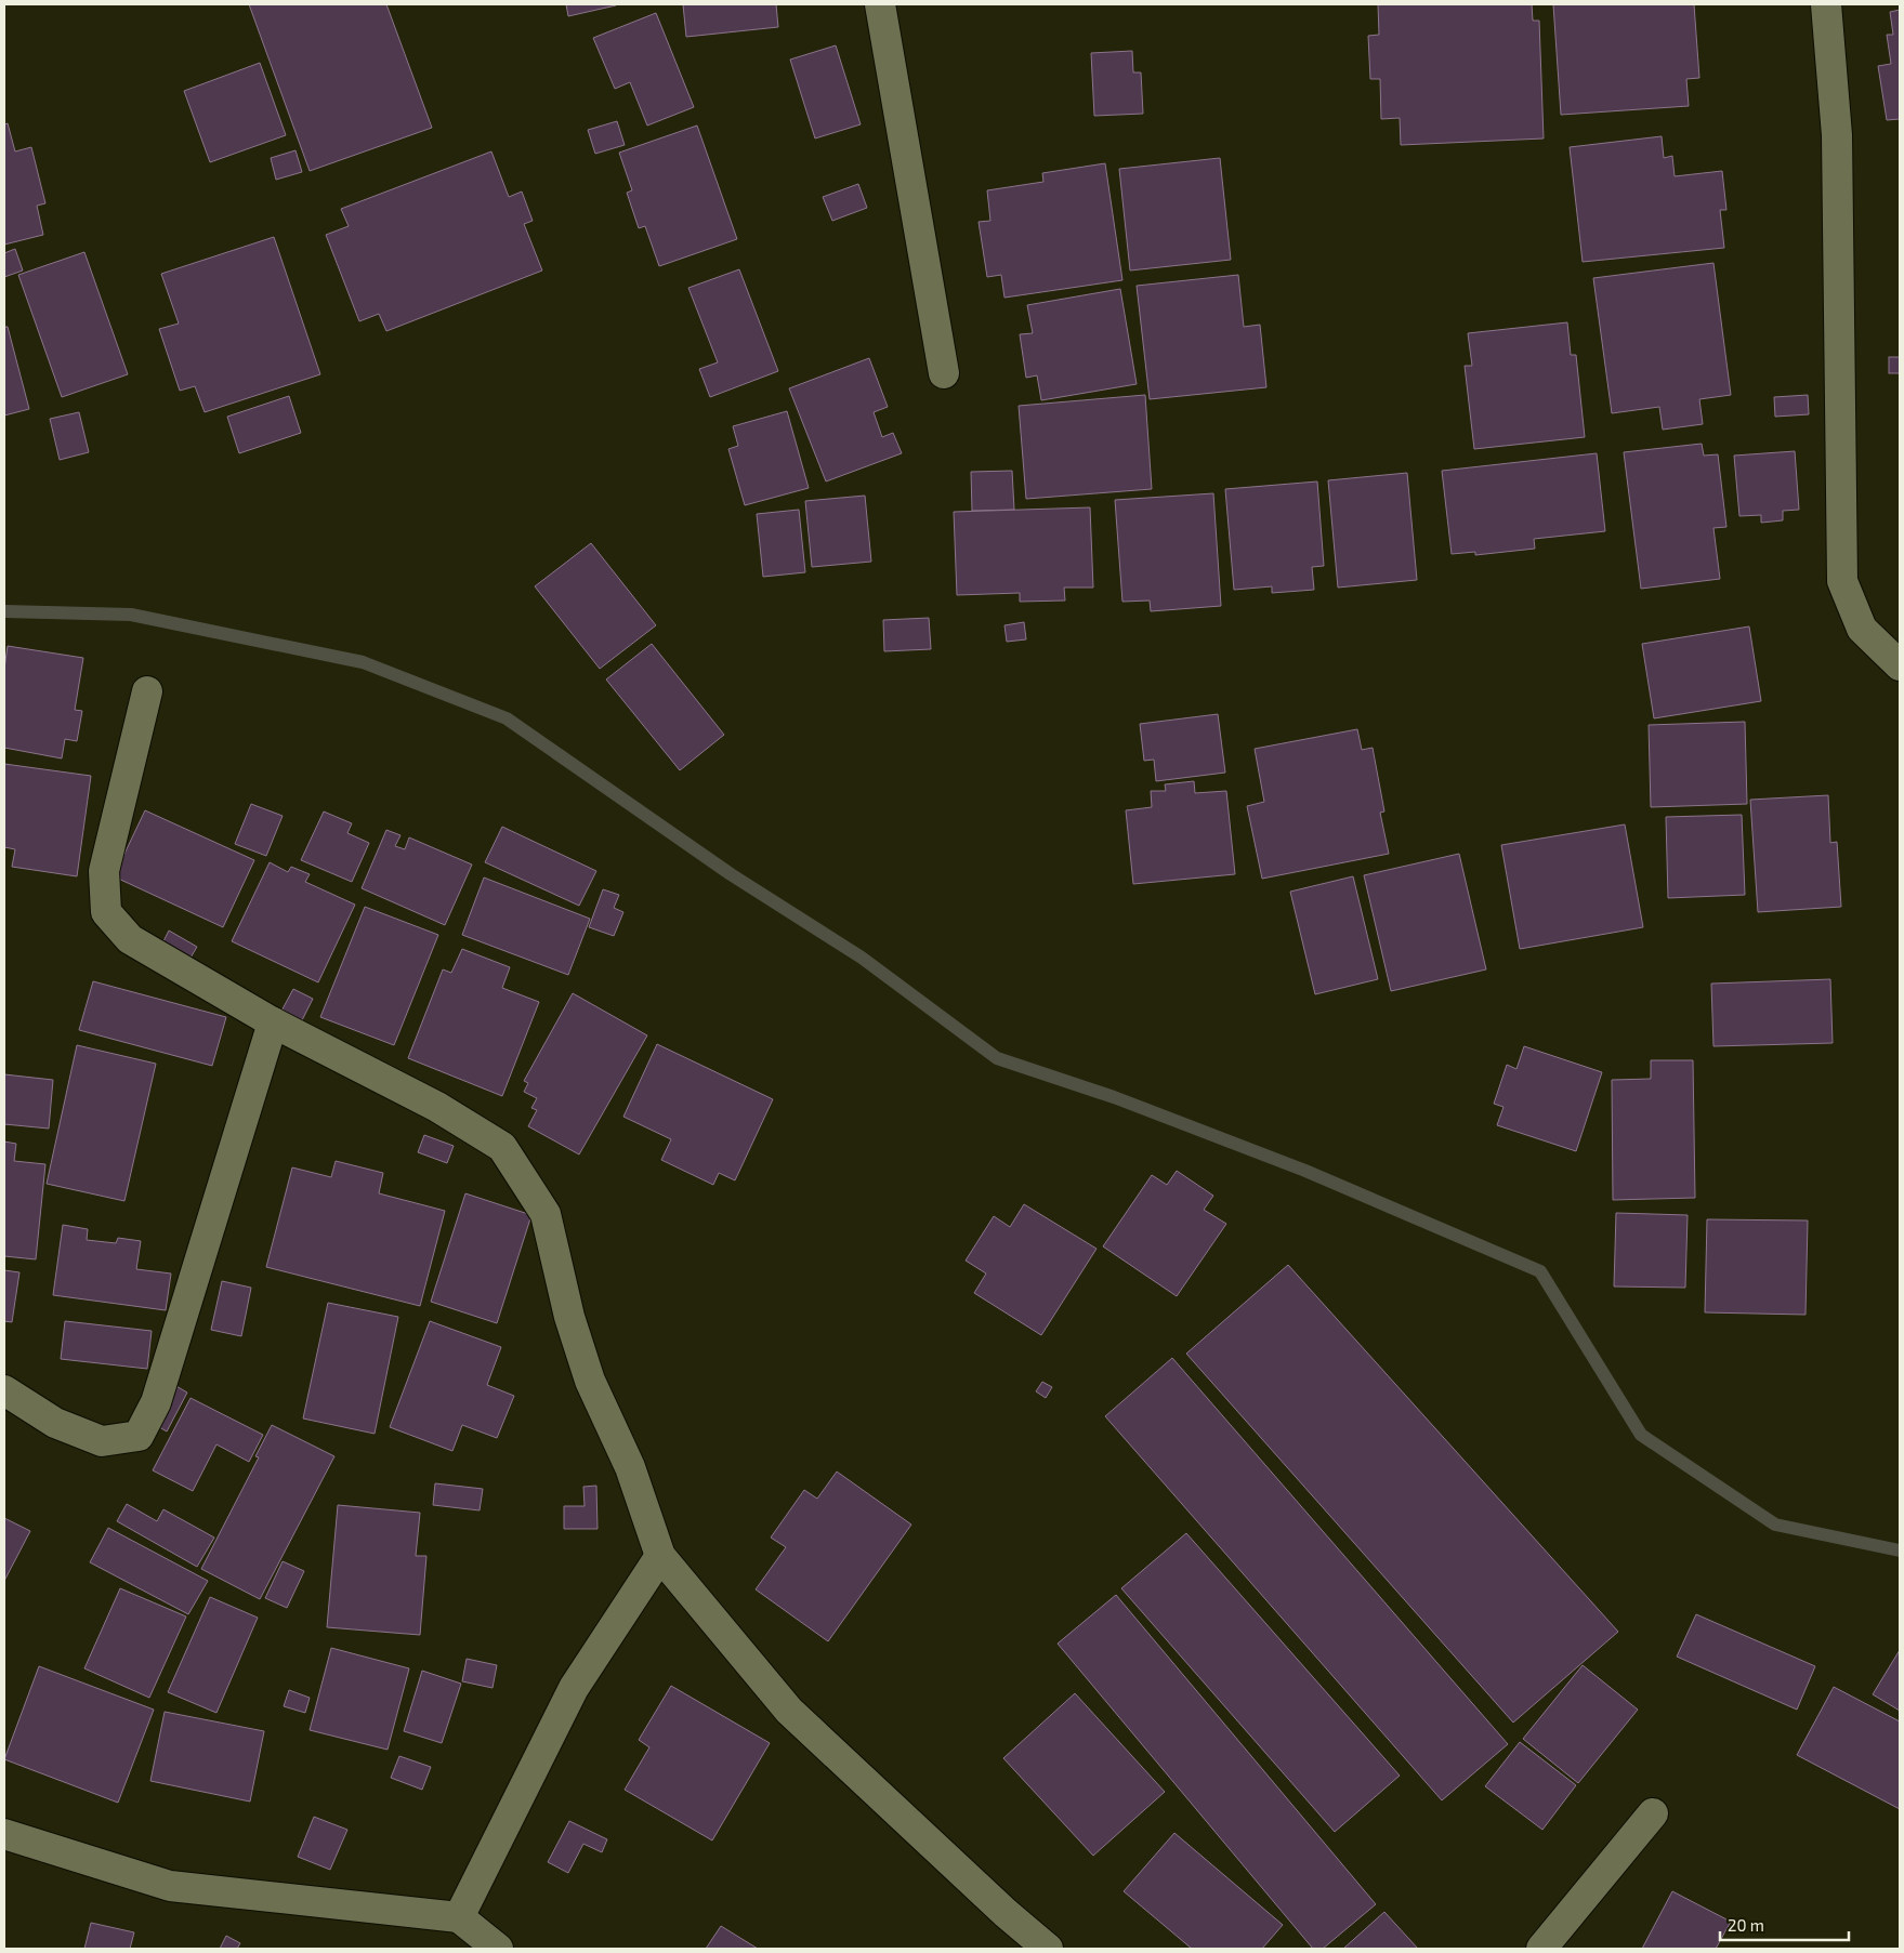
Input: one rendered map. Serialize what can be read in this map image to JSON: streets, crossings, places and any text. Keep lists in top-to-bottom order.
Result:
{
  "scale_bar": "20 m"
}
